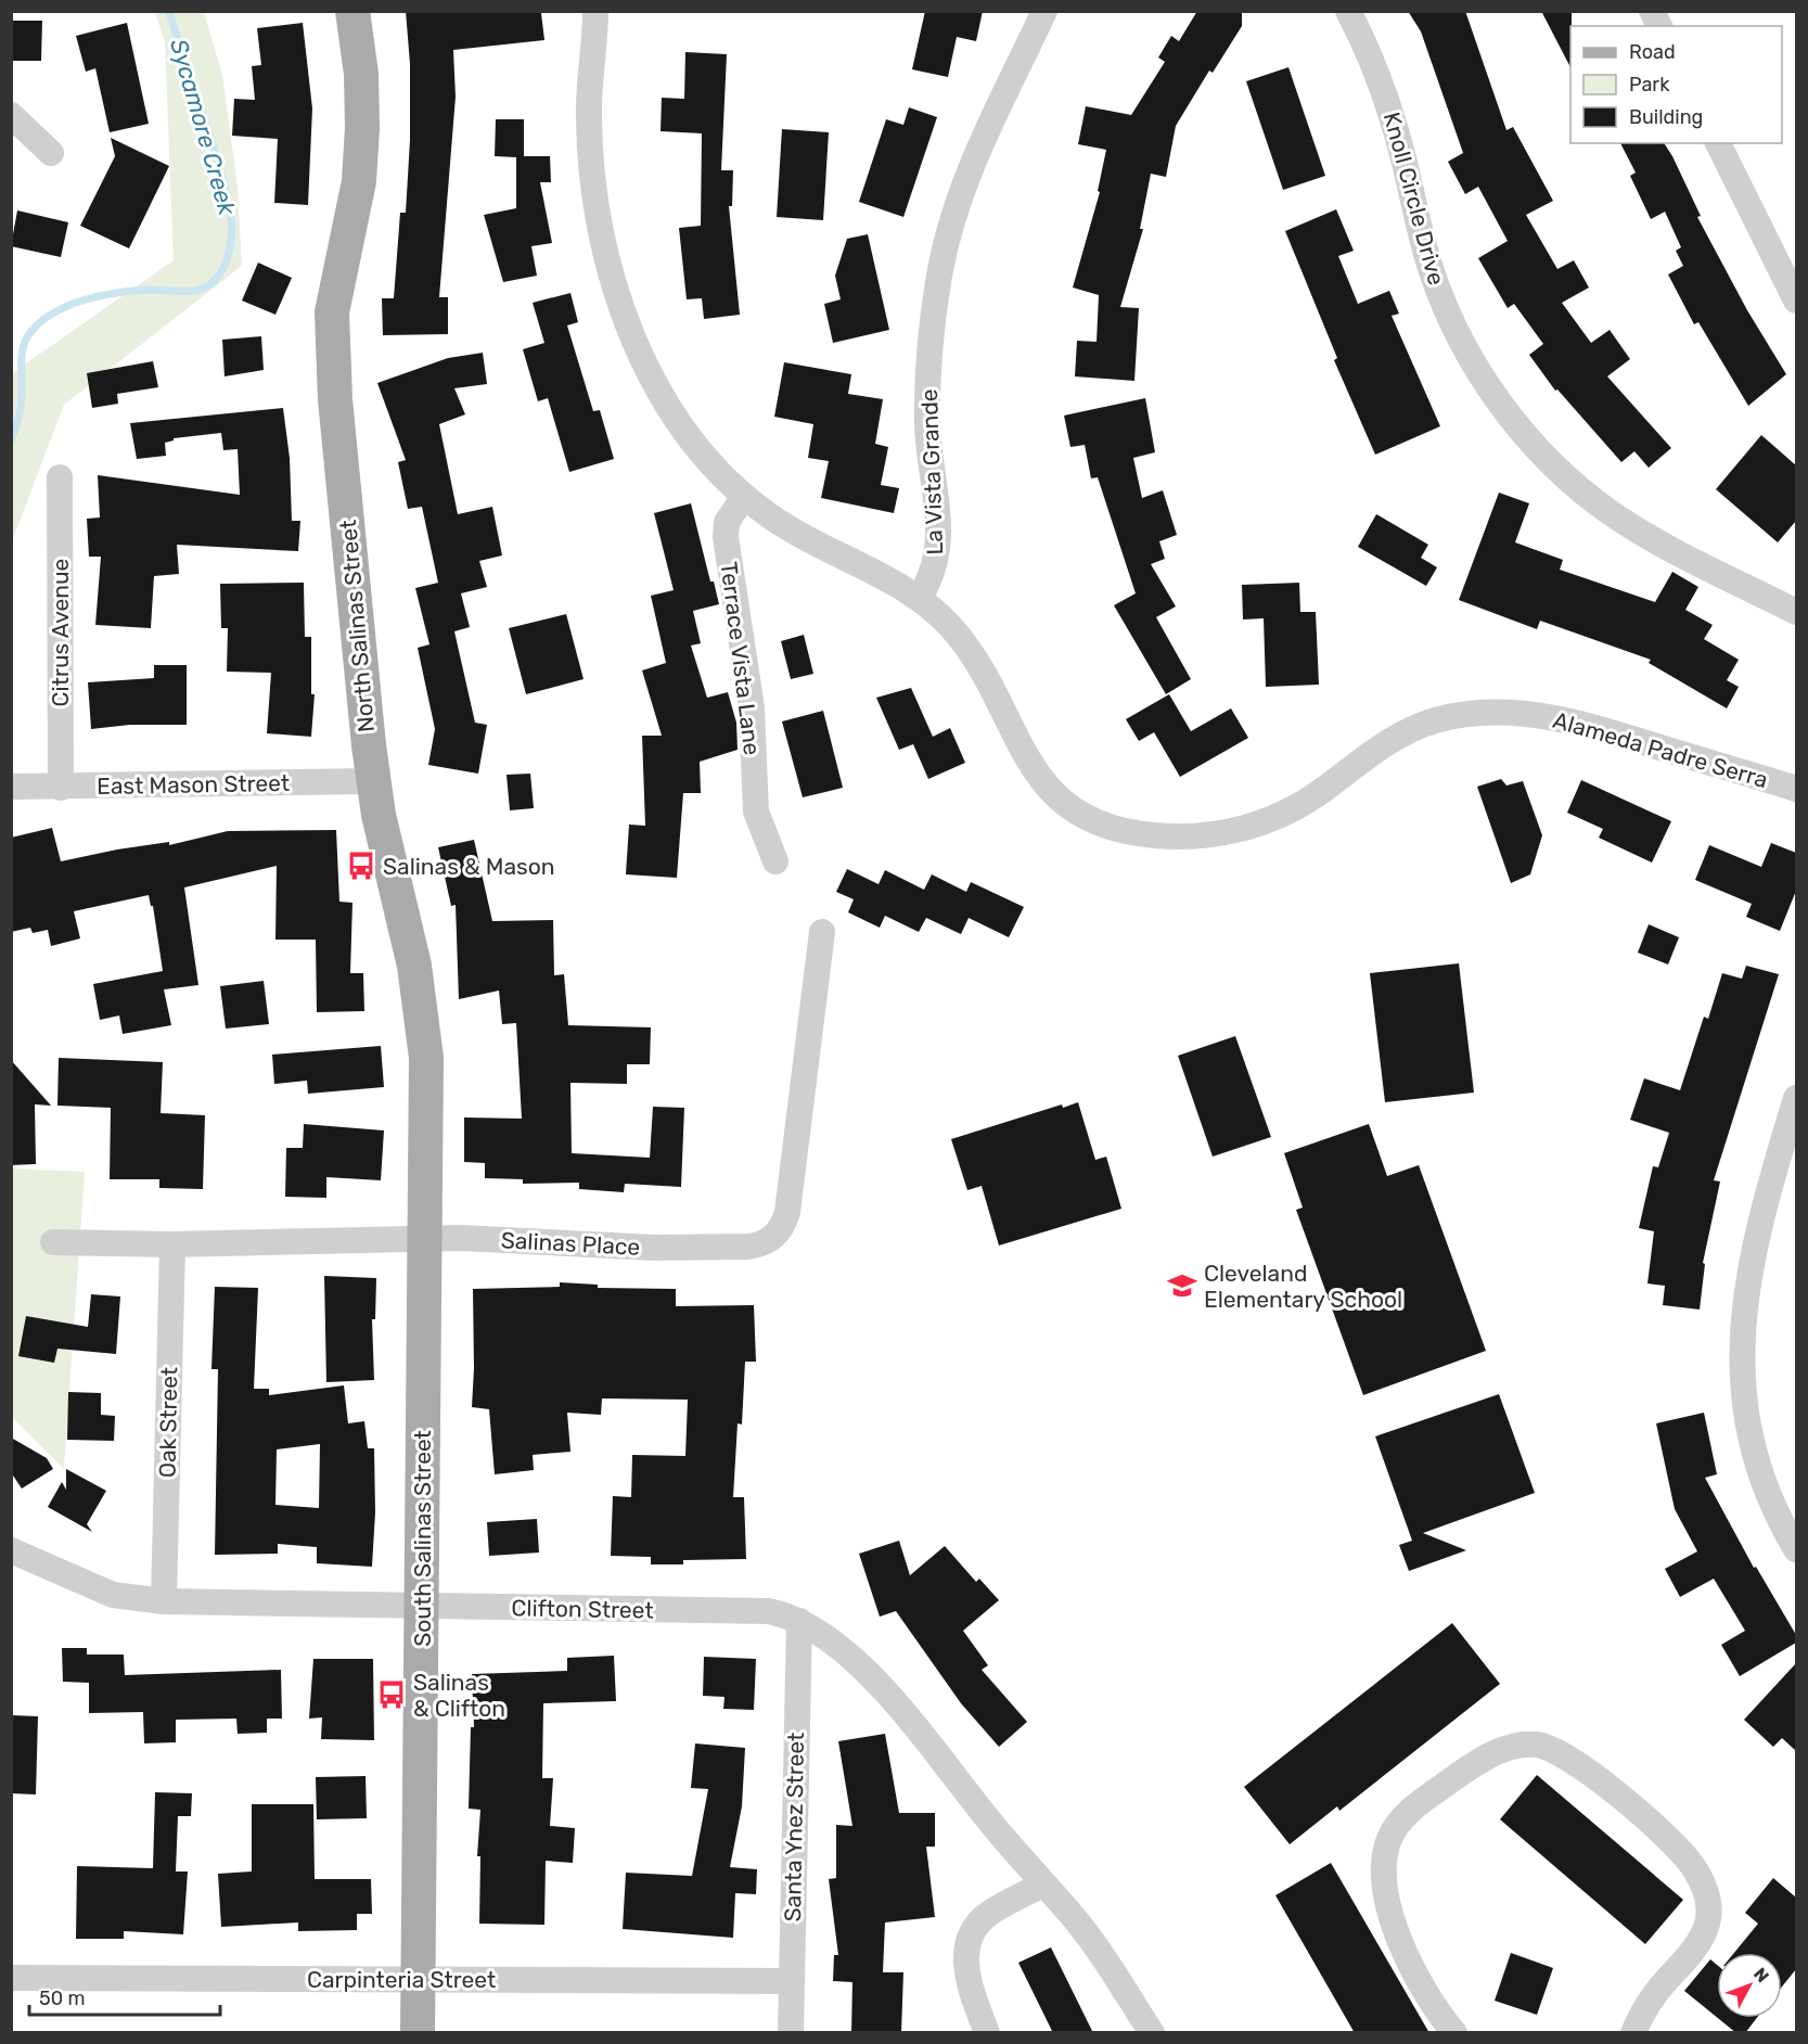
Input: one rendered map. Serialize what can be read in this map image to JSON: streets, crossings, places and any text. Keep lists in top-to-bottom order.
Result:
{
  "streets": {
    "main road": ["North Salinas Street", "South Salinas Street"],
    "street": [
      "Knoll Circle Drive",
      "La Vista Grande",
      "Citrus Avenue",
      "Terrace Vista Lane",
      "Alameda Padre Serra",
      "East Mason Street",
      "Salinas Place",
      "Oak Street",
      "Clifton Street",
      "Santa Ynez Street",
      "Carpinteria Street"
    ]
  },
  "crossings": [
    ["La Vista Grande", "Alameda Padre Serra"],
    ["North Salinas Street", "East Mason Street"],
    ["North Salinas Street", "Salinas Place"],
    ["North Salinas Street", "South Salinas Street"],
    ["Citrus Avenue", "East Mason Street"],
    ["Terrace Vista Lane", "Alameda Padre Serra"],
    ["Salinas Place", "Oak Street"],
    ["Salinas Place", "South Salinas Street"],
    ["Oak Street", "Clifton Street"],
    ["South Salinas Street", "Clifton Street"],
    ["South Salinas Street", "Carpinteria Street"],
    ["Clifton Street", "Santa Ynez Street"],
    ["Santa Ynez Street", "Carpinteria Street"]
  ],
  "water": ["Sycamore Creek"],
  "places": {
    "bus stop": ["Salinas & Mason", "Salinas & Clifton"],
    "school or university": ["Cleveland Elementary School"]
  },
  "legend": ["Road", "Park", "Building"],
  "scale_bar": "50 m",
  "north": "top right"
}
